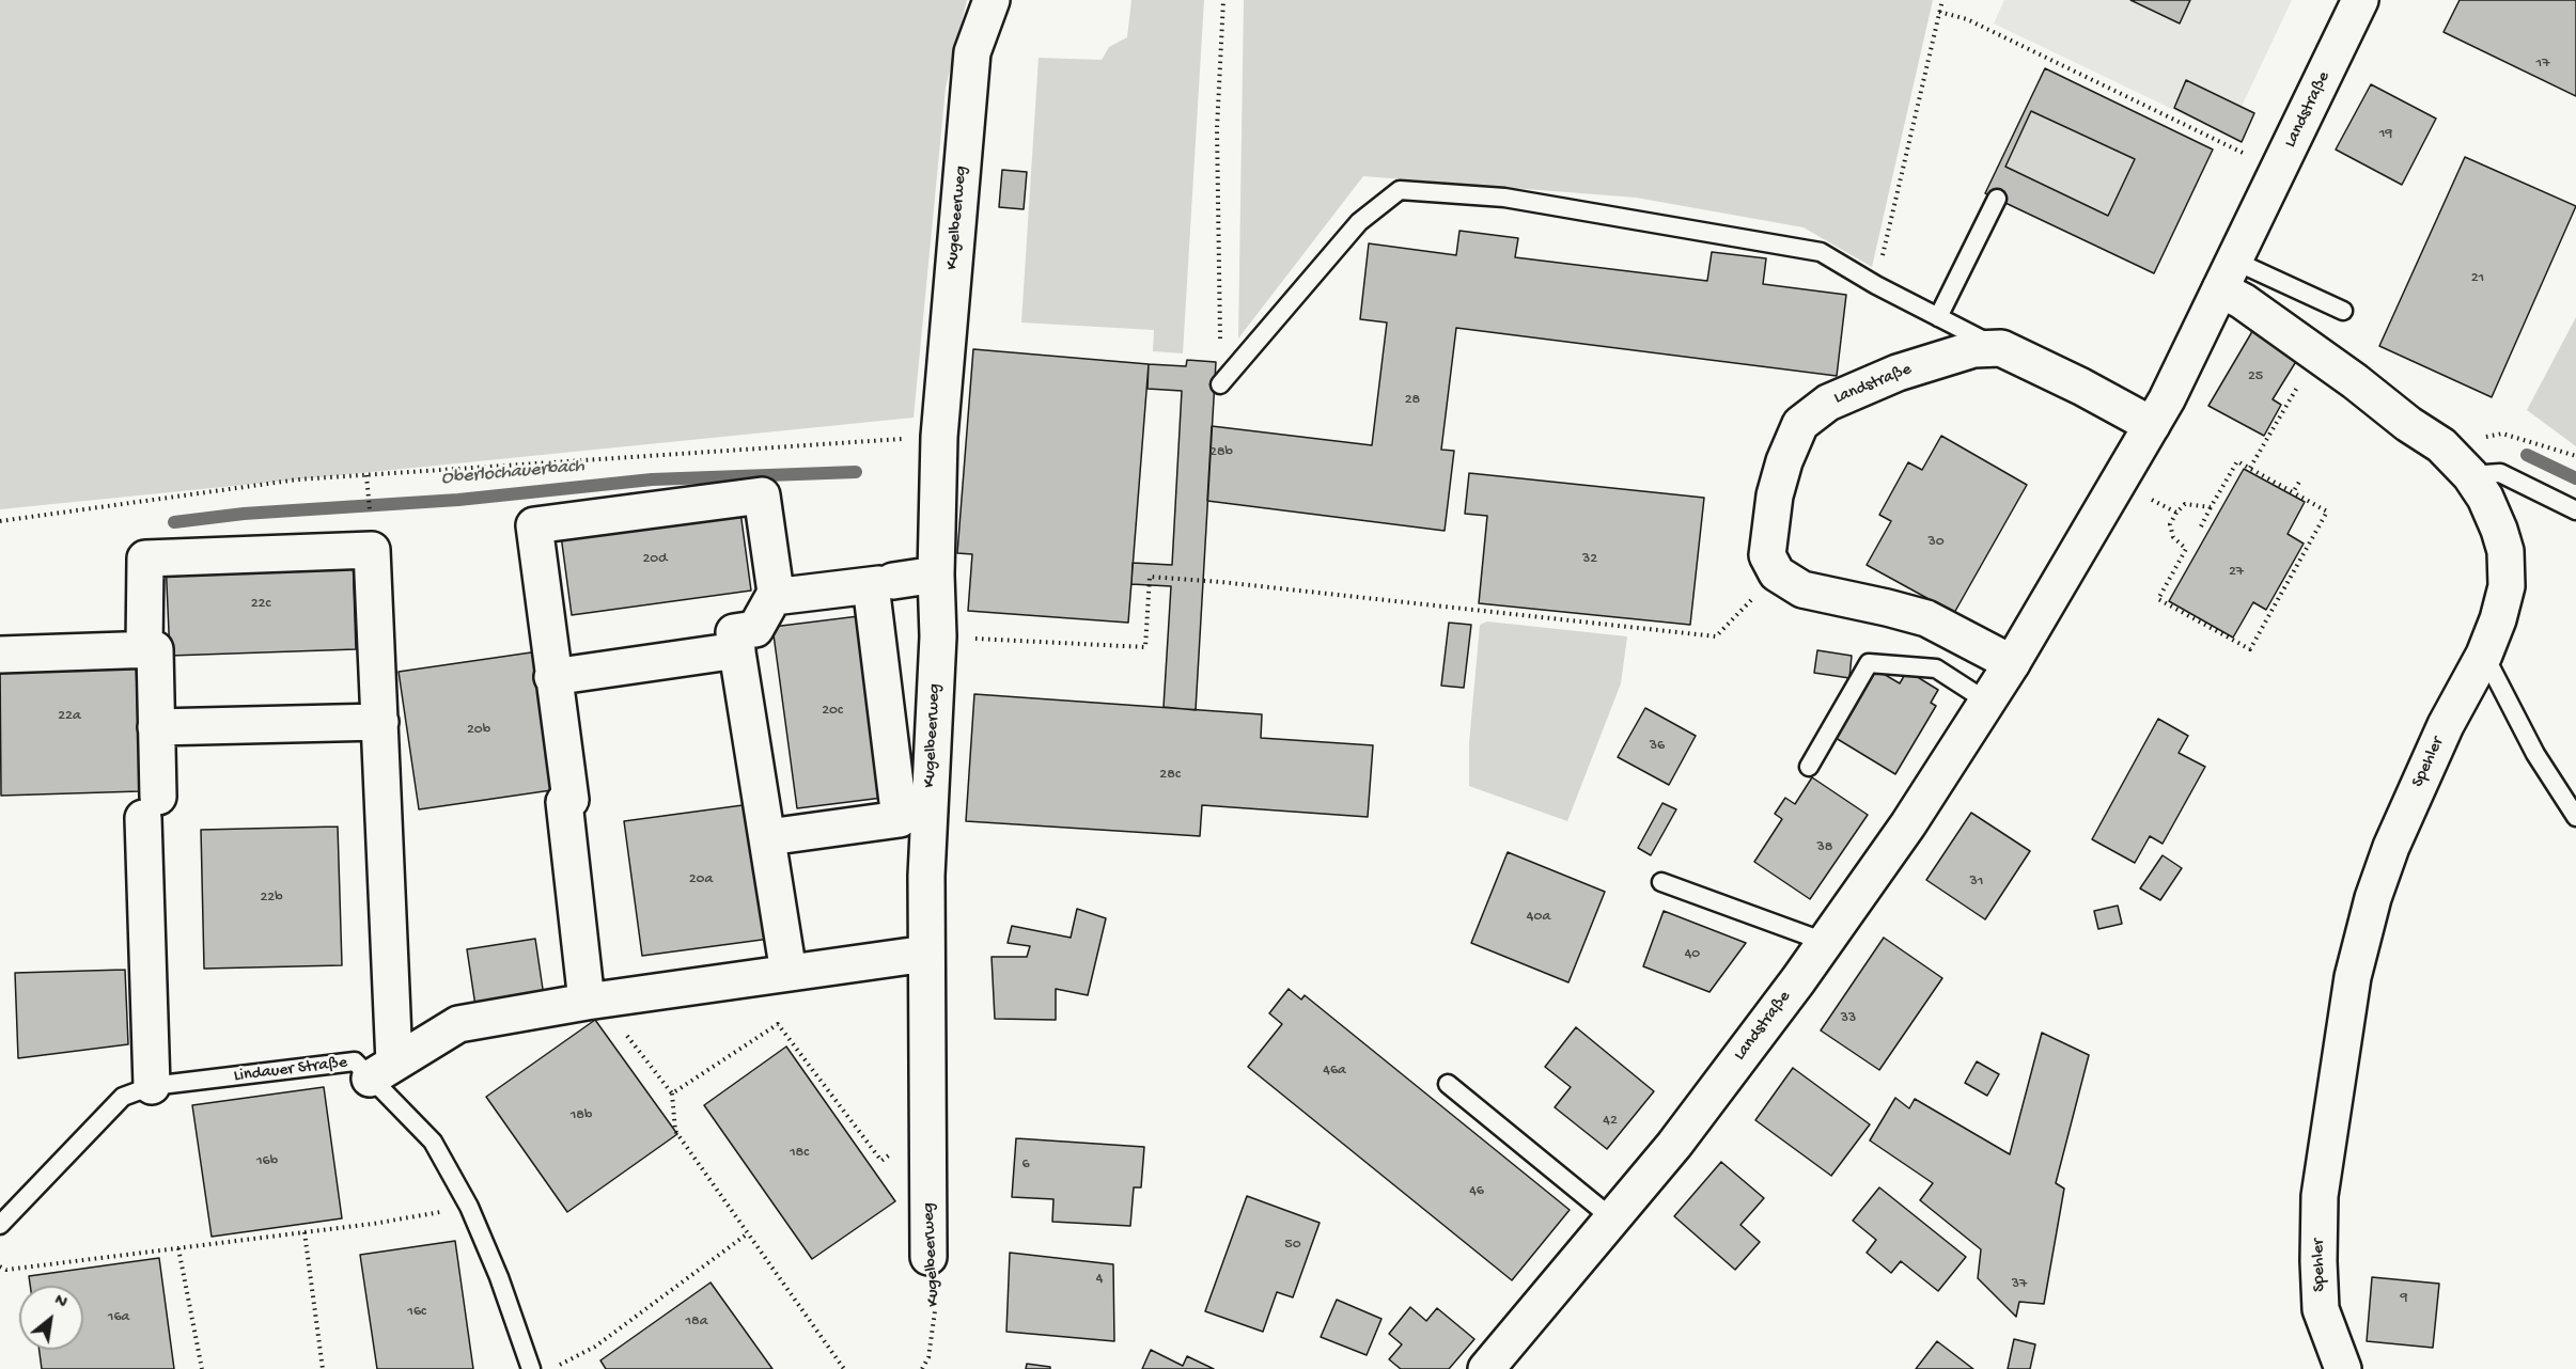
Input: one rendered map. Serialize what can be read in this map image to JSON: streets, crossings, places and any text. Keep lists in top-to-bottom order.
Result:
{
  "streets": {
    "street": ["Landstraße", "Kugelbeerweg", "Spehler"],
    "lane": ["Lindauer Straße"]
  },
  "crossings": [
    ["Landstraße", "Spehler"]
  ],
  "water": ["Oberlochauerbach"],
  "house_numbers": [
    "17",
    "19",
    "21",
    "25",
    "28",
    "28b",
    "30",
    "20d",
    "32",
    "27",
    "22c",
    "20c",
    "22a",
    "20b",
    "36",
    "28c",
    "38",
    "20a",
    "31",
    "22b",
    "40a",
    "40",
    "33",
    "46a",
    "18b",
    "42",
    "18c",
    "16b",
    "6",
    "46",
    "50",
    "4",
    "37",
    "9",
    "16c",
    "16a",
    "18a"
  ],
  "north": "top right"
}
